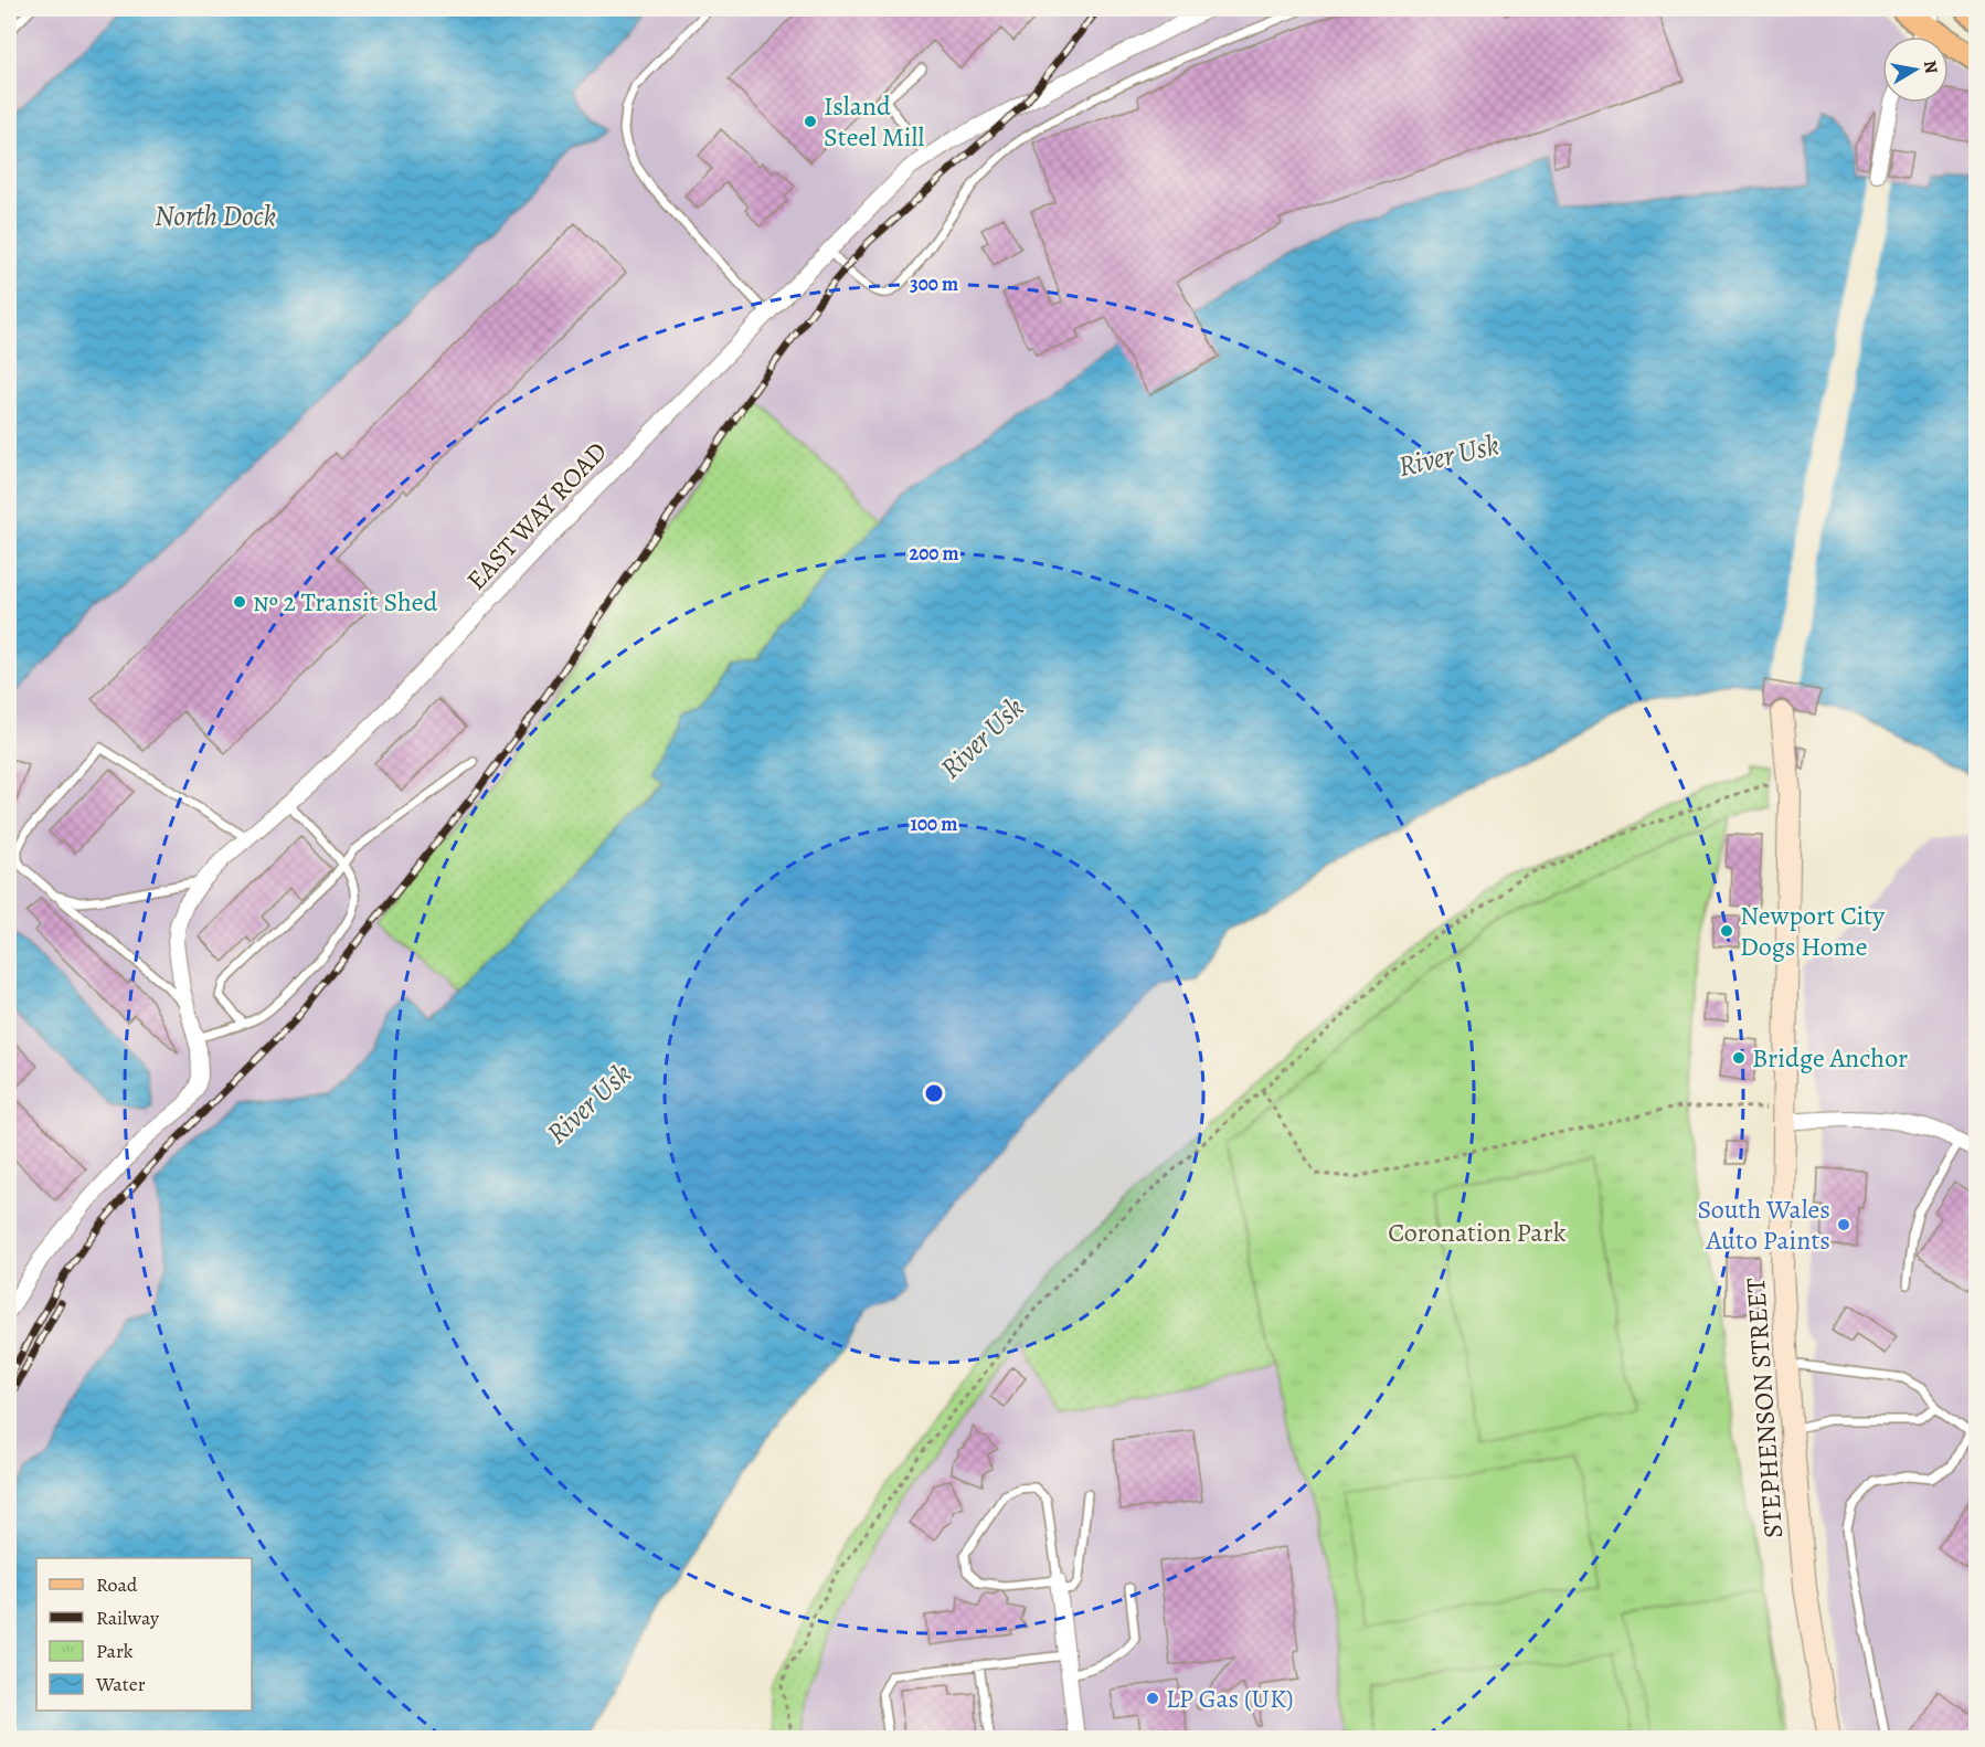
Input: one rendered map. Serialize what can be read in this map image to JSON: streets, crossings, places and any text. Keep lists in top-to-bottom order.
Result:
{
  "streets": {
    "street": ["EAST WAY ROAD", "STEPHENSON STREET"]
  },
  "water": ["North Dock", "River Usk"],
  "parks": ["Coronation Park"],
  "places": [
    "Island Steel Mill",
    "№ 2 Transit Shed",
    "Newport City Dogs Home",
    "Bridge Anchor",
    "South Wales Auto Paints",
    "LP Gas (UK)"
  ],
  "legend": [
    "Road",
    "Railway",
    "Park",
    "Water"
  ],
  "north": "right",
  "rings": ["300 m", "200 m", "100 m"]
}
